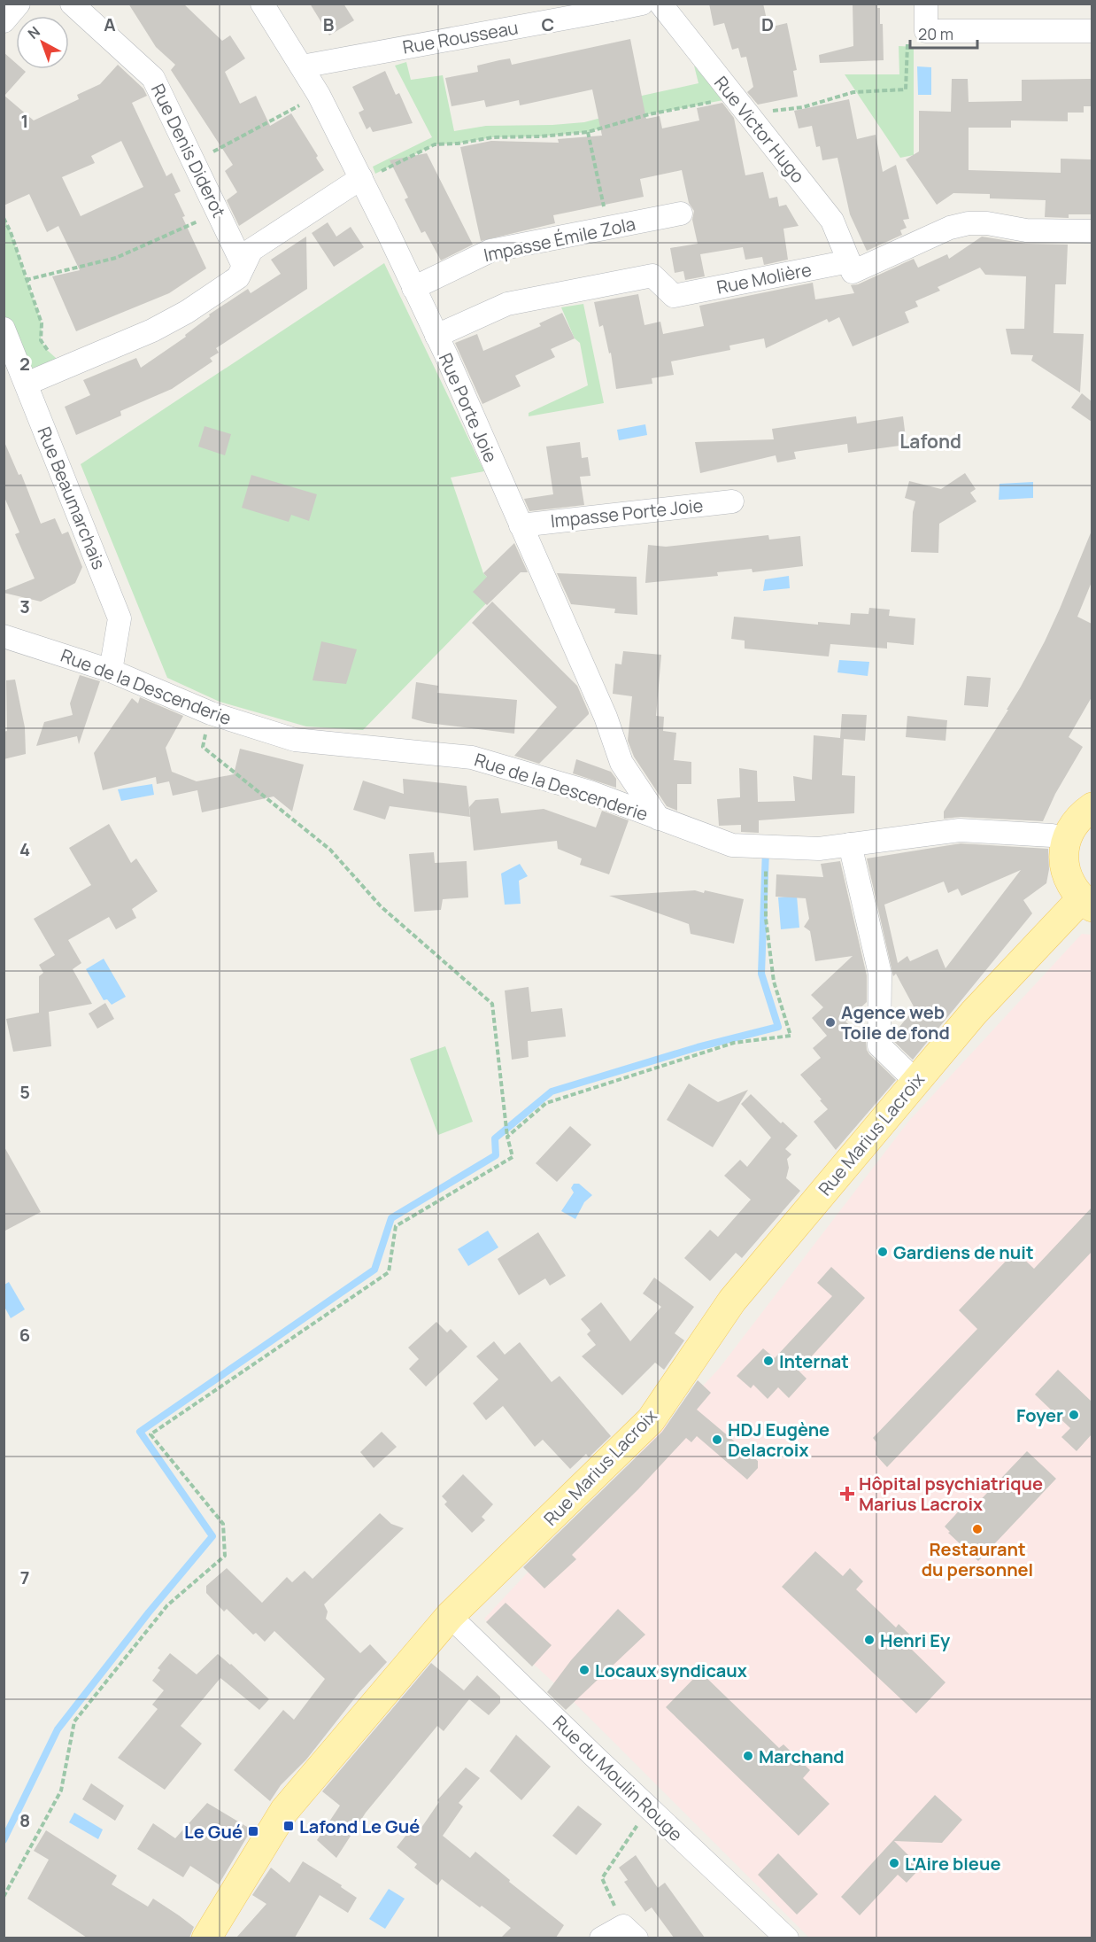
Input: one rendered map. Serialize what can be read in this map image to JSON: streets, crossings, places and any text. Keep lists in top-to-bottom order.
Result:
{
  "streets": {
    "main road": ["Rue Marius Lacroix"],
    "street": [
      "Rue Rousseau",
      "Rue Victor Hugo",
      "Rue Denis Diderot",
      "Impasse Émile Zola",
      "Rue Molière",
      "Rue Porte Joie",
      "Rue Beaumarchais",
      "Impasse Porte Joie",
      "Rue de la Descenderie",
      "Rue du Moulin Rouge"
    ]
  },
  "crossings": [
    ["Rue Rousseau", "Rue Porte Joie"],
    ["Rue Victor Hugo", "Rue Molière"],
    ["Impasse Émile Zola", "Rue Porte Joie"],
    ["Rue Molière", "Rue Porte Joie"],
    ["Rue Porte Joie", "Impasse Porte Joie"],
    ["Rue Porte Joie", "Rue de la Descenderie"],
    ["Rue Beaumarchais", "Rue de la Descenderie"],
    ["Rue Marius Lacroix", "Rue du Moulin Rouge"]
  ],
  "districts": ["Lafond"],
  "places": {
    "other": [
      "Agence web Toile de fond",
      "Gardiens de nuit",
      "Internat",
      "Foyer",
      "HDJ Eugène Delacroix",
      "Restaurant du personnel",
      "Henri Ey",
      "Locaux syndicaux",
      "Marchand",
      "L'Aire bleue"
    ],
    "health": ["Hôpital psychiatrique Marius Lacroix"],
    "transit": ["Lafond Le Gué", "Le Gué"]
  },
  "scale_bar": "20 m",
  "north": "top left",
  "grid": {
    "columns": [
      "A",
      "B",
      "C",
      "D"
    ],
    "rows": [
      "1",
      "2",
      "3",
      "4",
      "5",
      "6",
      "7",
      "8"
    ]
  }
}
